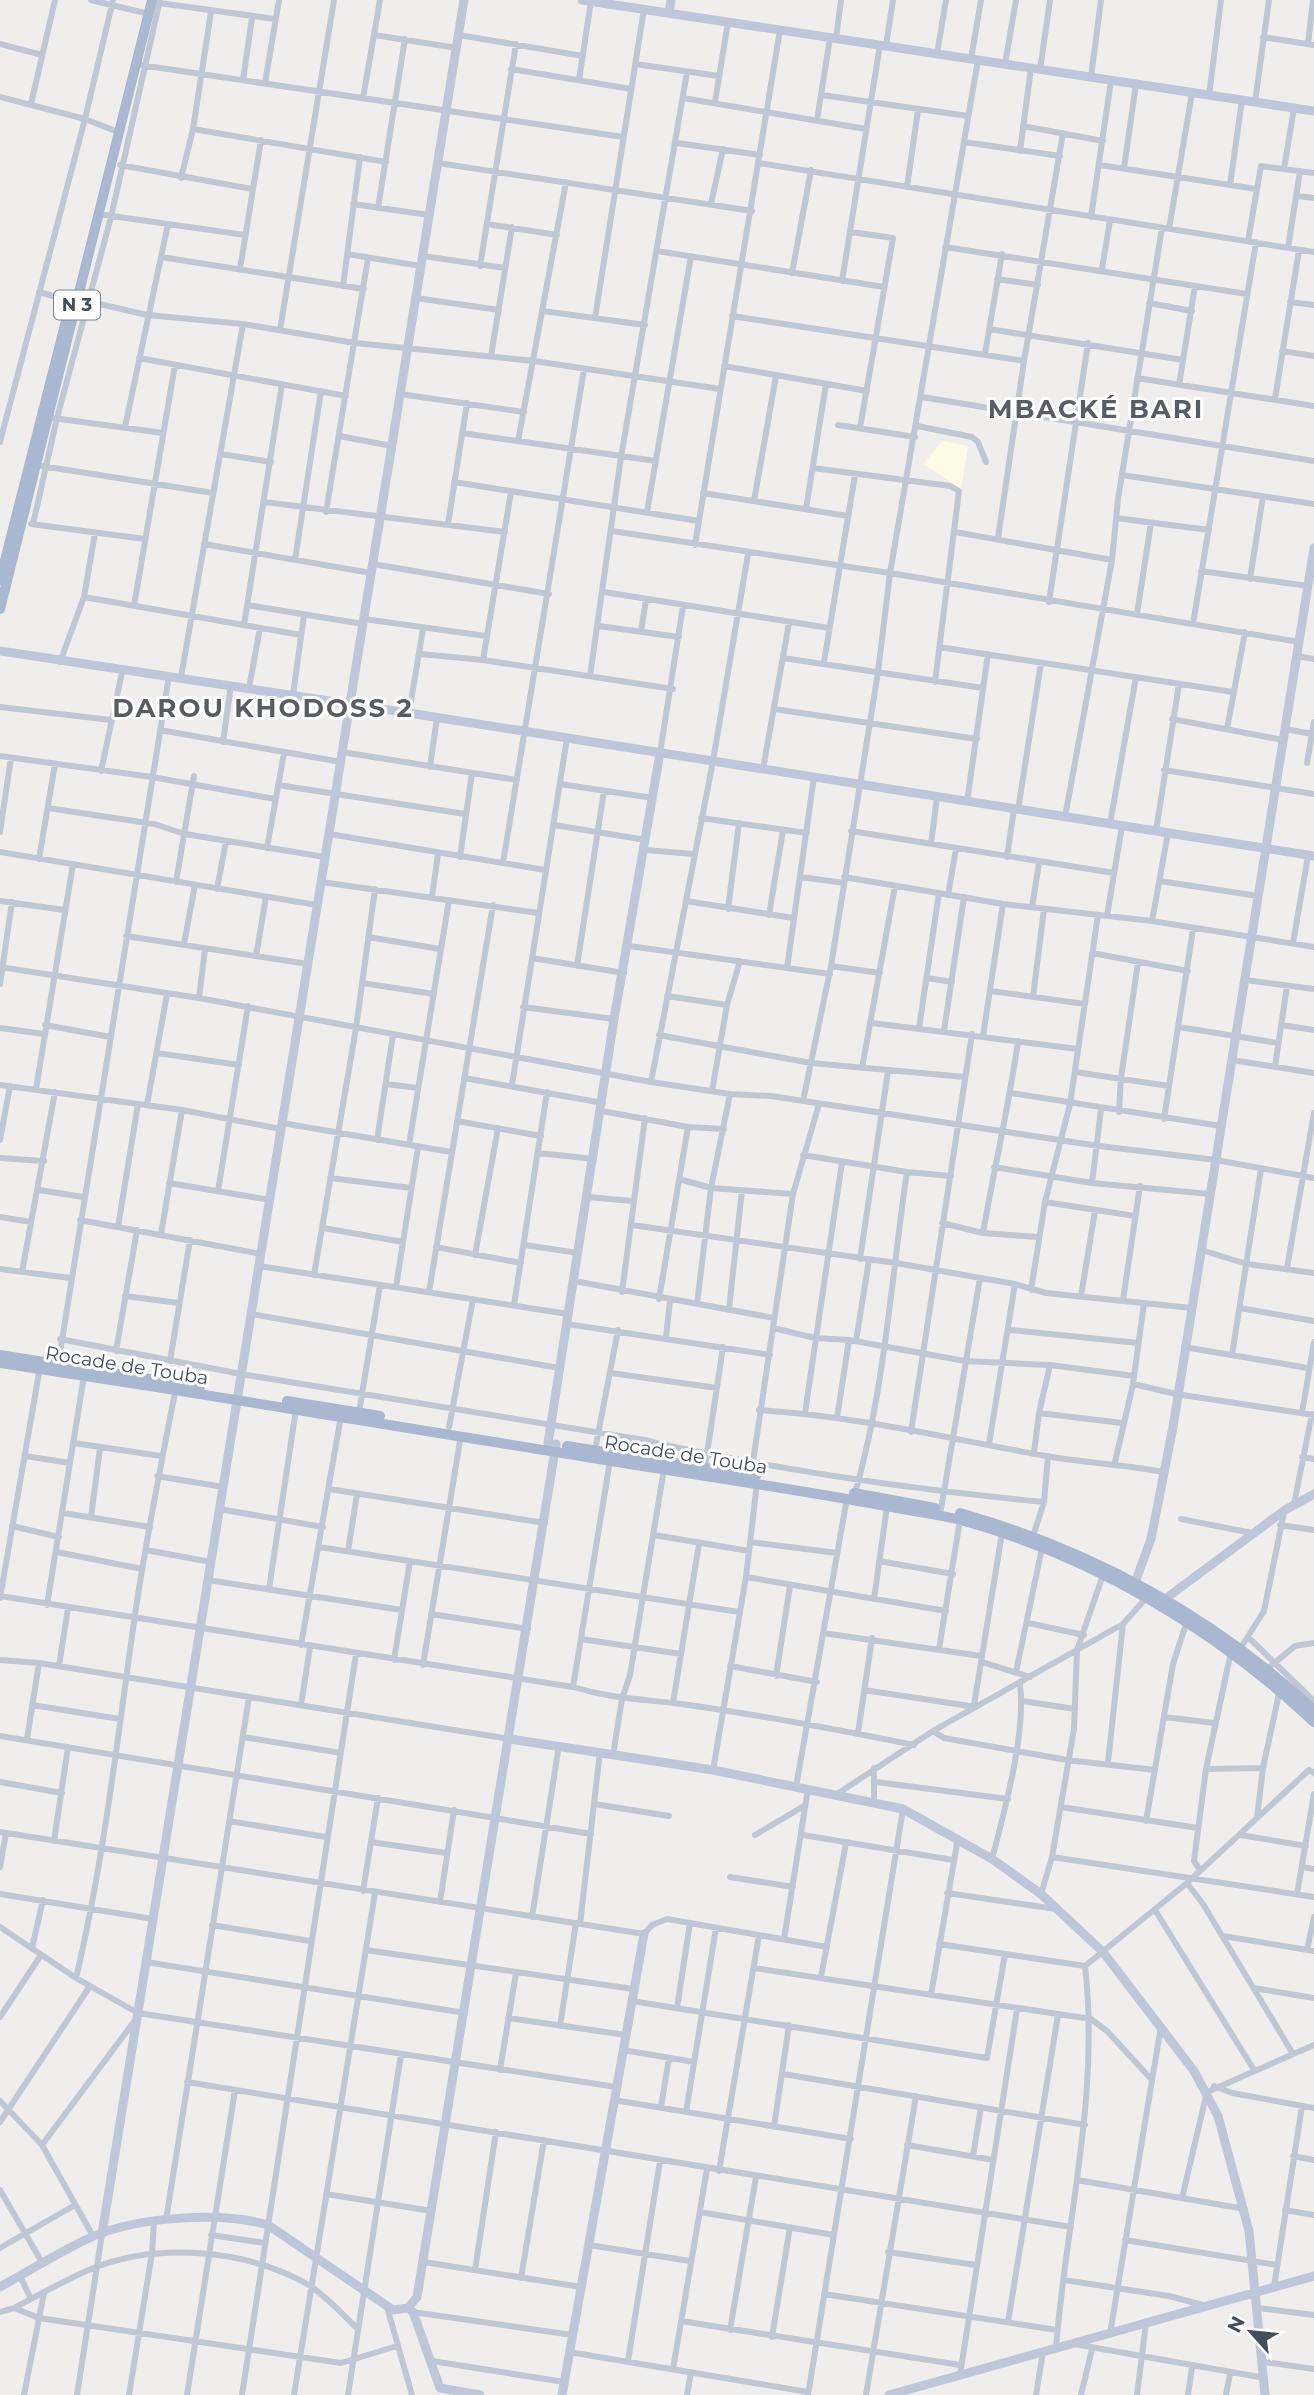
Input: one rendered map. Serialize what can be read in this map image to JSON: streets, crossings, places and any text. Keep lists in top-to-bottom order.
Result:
{
  "streets": {
    "main road": ["N 3", "Rocade de Touba"]
  },
  "districts": ["MBACKÉ BARI", "DAROU KHODOSS 2"],
  "north": "top left"
}
